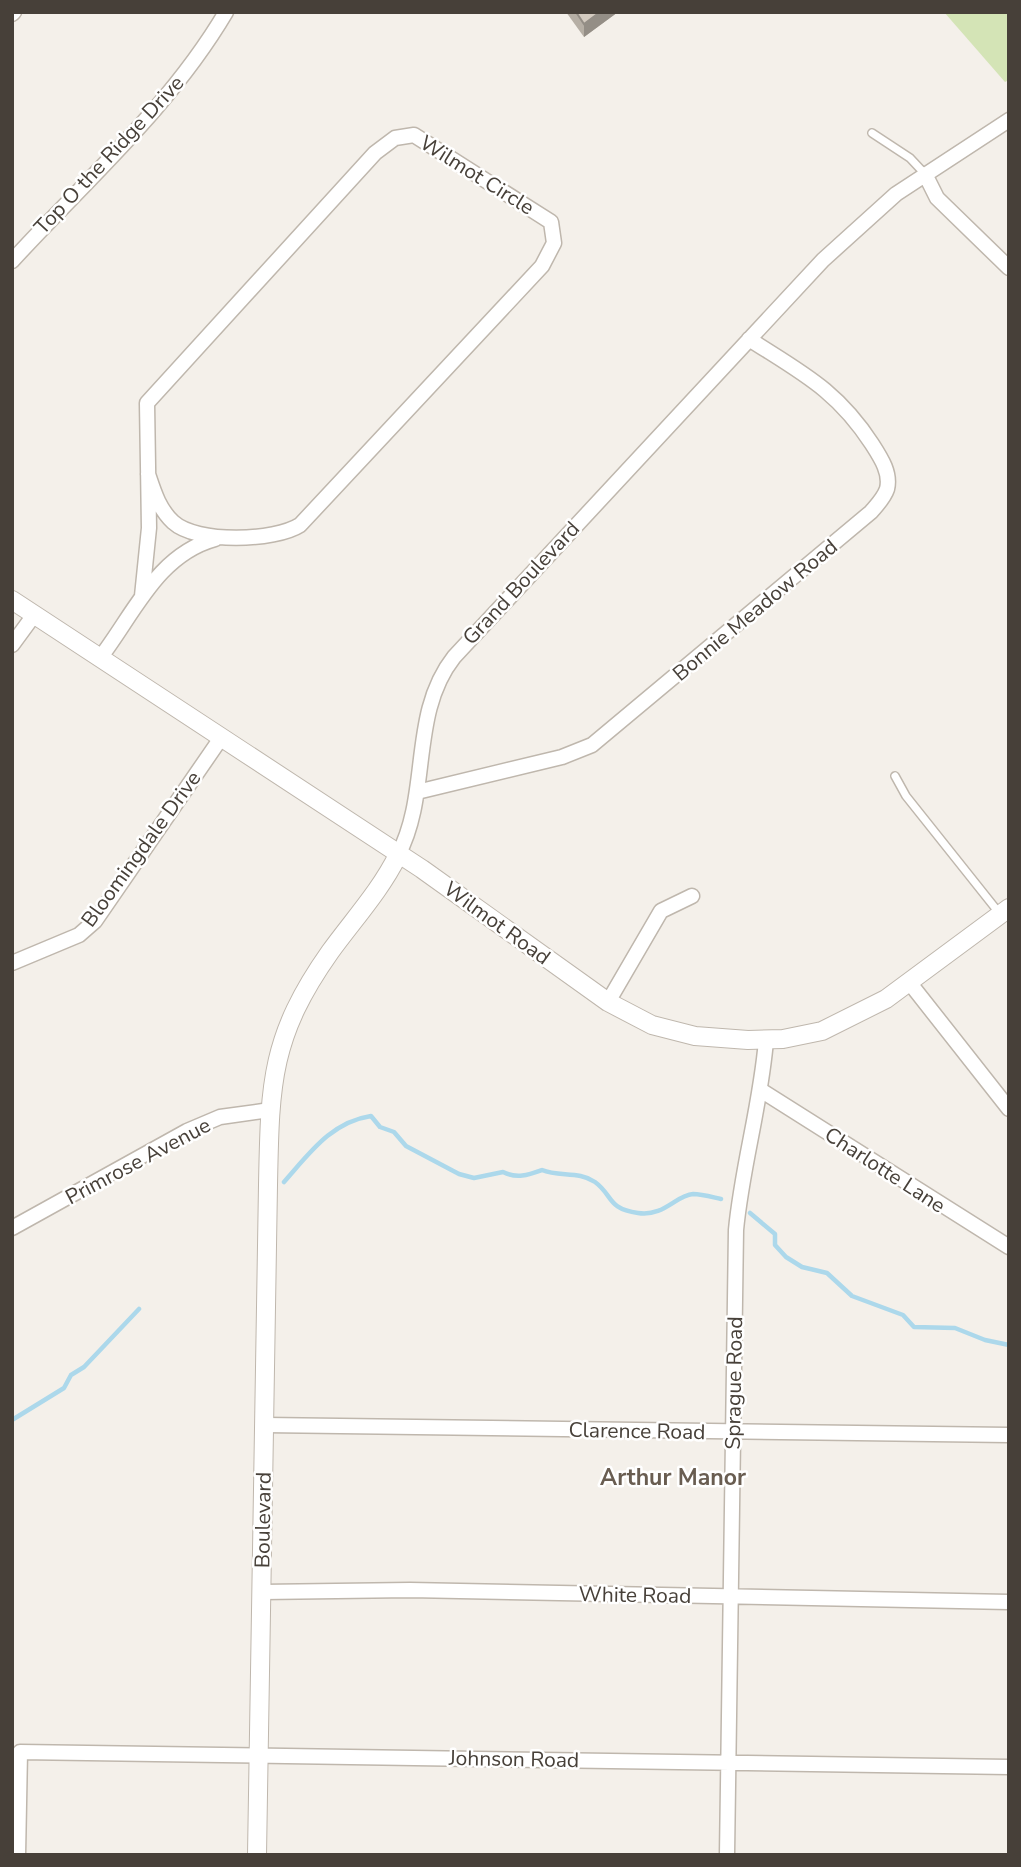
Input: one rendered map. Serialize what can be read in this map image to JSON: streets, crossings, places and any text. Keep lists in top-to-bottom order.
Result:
{
  "streets": {
    "street": [
      "Top O the Ridge Drive",
      "Wilmot Circle",
      "Grand Boulevard",
      "Bonnie Meadow Road",
      "Bloomingdale Drive",
      "Wilmot Road",
      "Primrose Avenue",
      "Charlotte Lane",
      "Sprague Road",
      "Clarence Road",
      "Boulevard",
      "White Road",
      "Johnson Road"
    ]
  },
  "crossings": [
    ["Wilmot Circle", "Wilmot Road"],
    ["Grand Boulevard", "Bonnie Meadow Road"],
    ["Grand Boulevard", "Wilmot Road"],
    ["Grand Boulevard", "Primrose Avenue"],
    ["Grand Boulevard", "Boulevard"],
    ["Bloomingdale Drive", "Wilmot Road"],
    ["Wilmot Road", "Sprague Road"],
    ["Charlotte Lane", "Sprague Road"],
    ["Sprague Road", "Clarence Road"],
    ["Sprague Road", "White Road"],
    ["Sprague Road", "Johnson Road"],
    ["Clarence Road", "Boulevard"],
    ["Boulevard", "White Road"],
    ["Boulevard", "Johnson Road"]
  ],
  "districts": ["Arthur Manor"]
}
